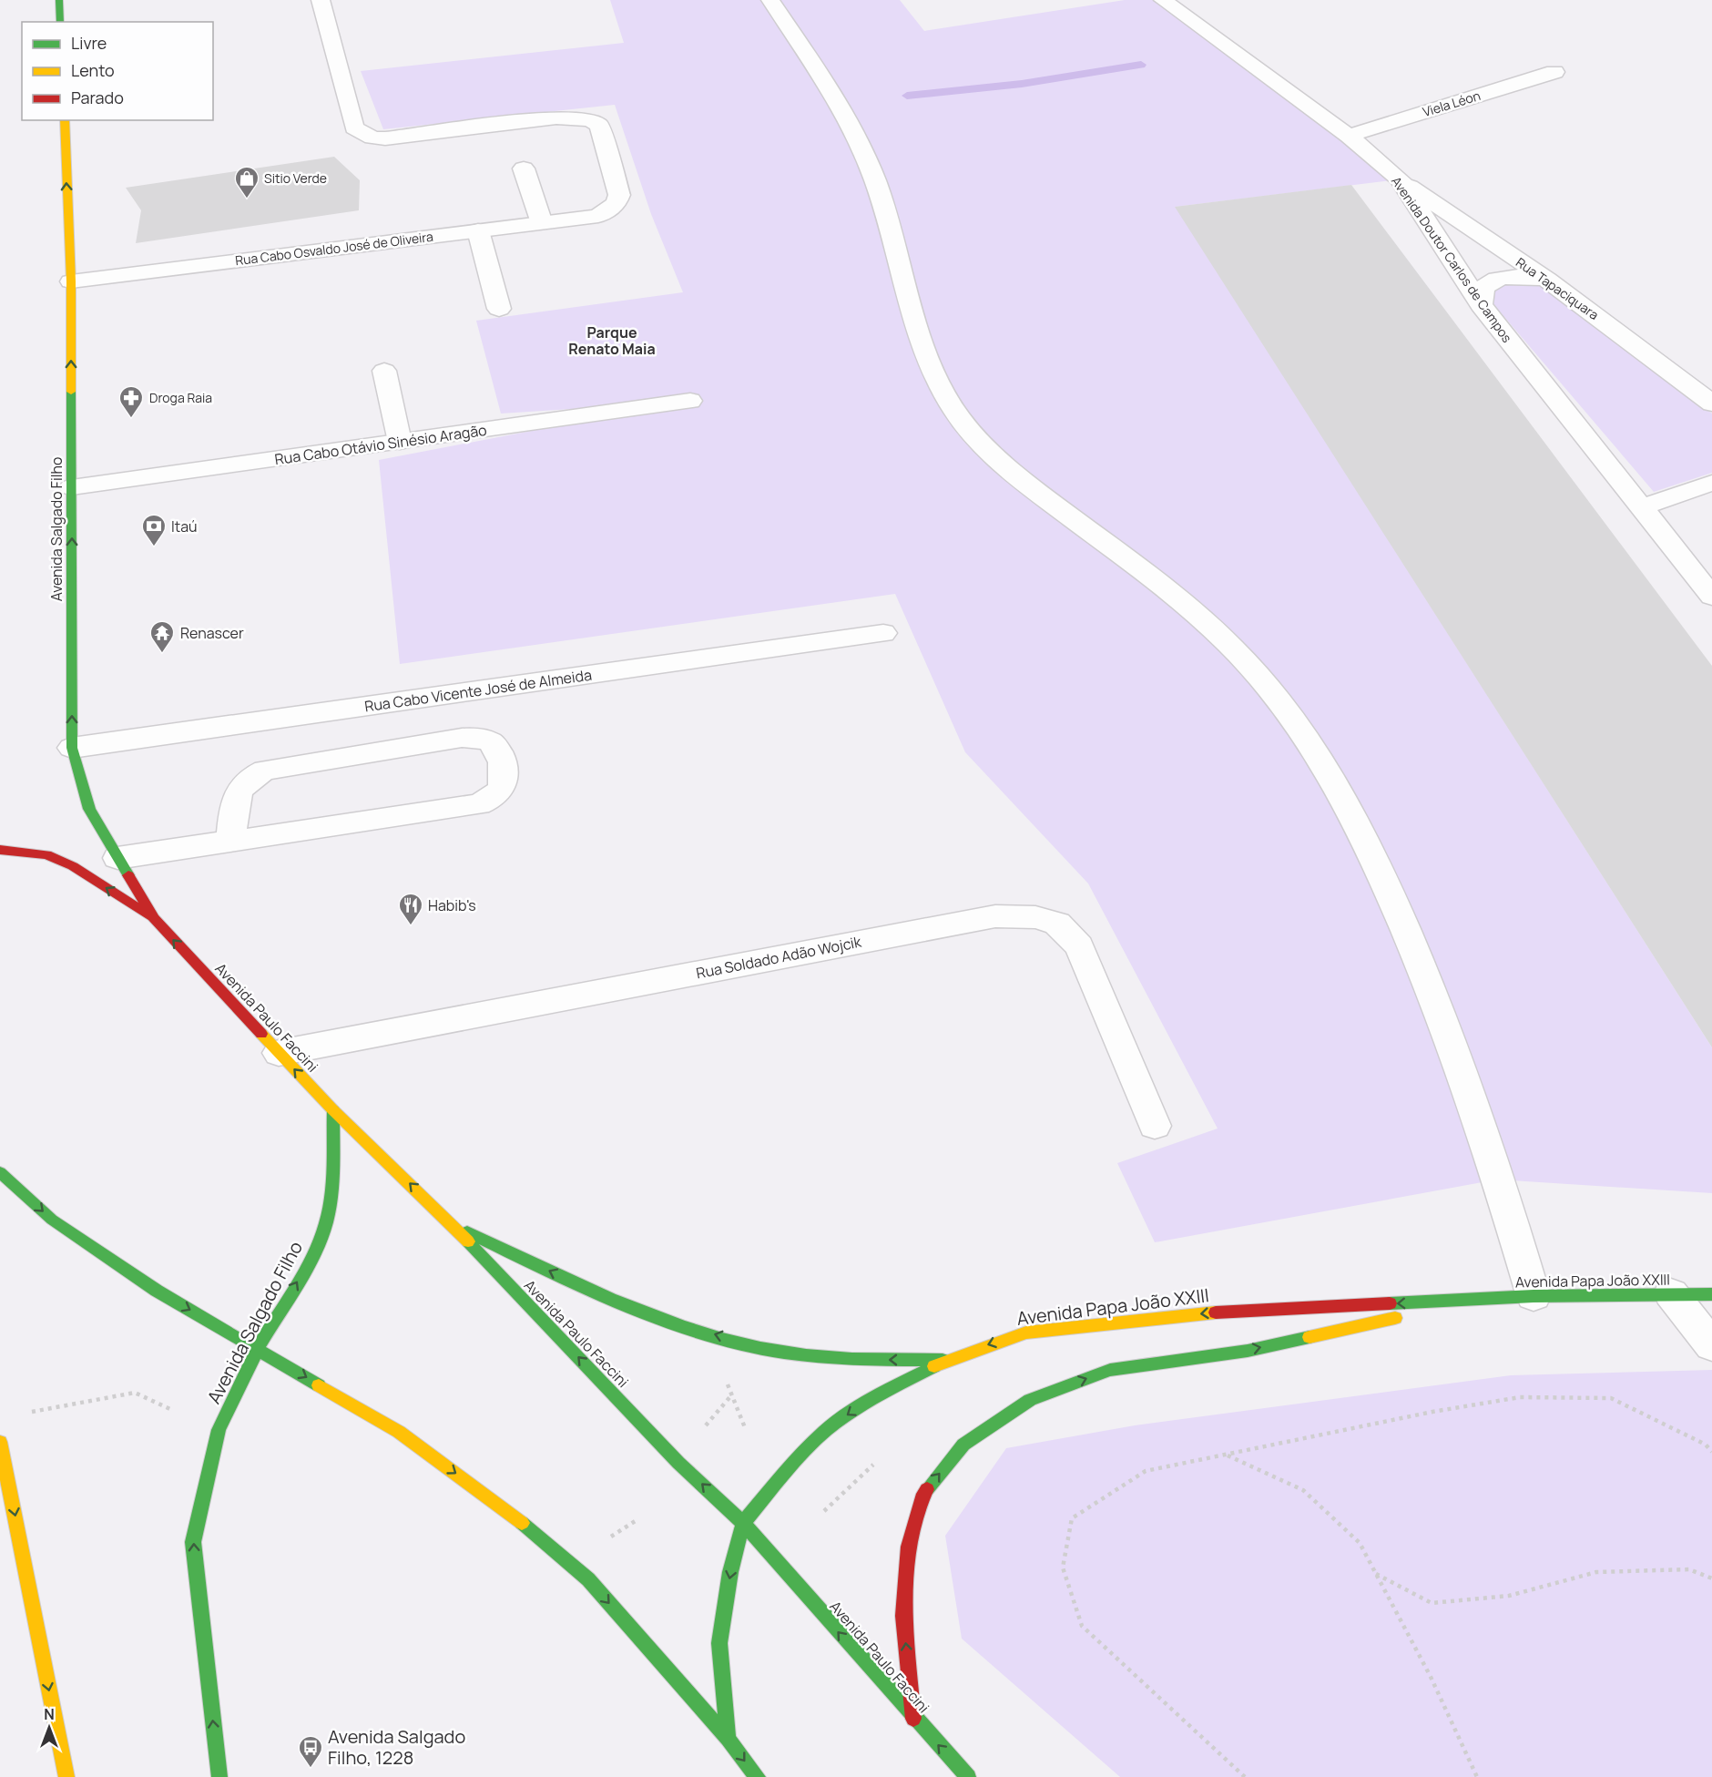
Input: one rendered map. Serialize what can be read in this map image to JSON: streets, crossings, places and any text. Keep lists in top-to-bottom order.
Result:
{
  "streets": {
    "main road": ["Avenida Salgado Filho", "Avenida Paulo Faccini", "Avenida Papa João XXIII"],
    "street": [
      "Viela Léon",
      "Rua Cabo Osvaldo José de Oliveira",
      "Avenida Doutor Carlos de Campos",
      "Rua Tapaciquara",
      "Rua Cabo Otávio Sinésio Aragão",
      "Rua Cabo Vicente José de Almeida",
      "Rua Soldado Adão Wojcik"
    ]
  },
  "crossings": [
    ["Viela Léon", "Avenida Doutor Carlos de Campos"],
    ["Rua Cabo Osvaldo José de Oliveira", "Avenida Salgado Filho"],
    ["Avenida Doutor Carlos de Campos", "Rua Tapaciquara"],
    ["Rua Cabo Otávio Sinésio Aragão", "Avenida Salgado Filho"],
    ["Avenida Salgado Filho", "Rua Cabo Vicente José de Almeida"],
    ["Avenida Salgado Filho", "Avenida Paulo Faccini"],
    ["Rua Soldado Adão Wojcik", "Avenida Paulo Faccini"],
    ["Avenida Paulo Faccini", "Avenida Papa João XXIII"]
  ],
  "one_way": ["Avenida Salgado Filho", "Avenida Paulo Faccini"],
  "districts": ["Parque Renato Maia"],
  "places": {
    "shop": ["Sitio Verde"],
    "pharmacy": ["Droga Raia"],
    "bank": ["Itaú"],
    "temple": ["Renascer"],
    "restaurant": ["Habib's"],
    "bus stop": ["Avenida Salgado Filho, 1228"]
  },
  "legend": ["Livre", "Lento", "Parado"],
  "north": "top"
}
